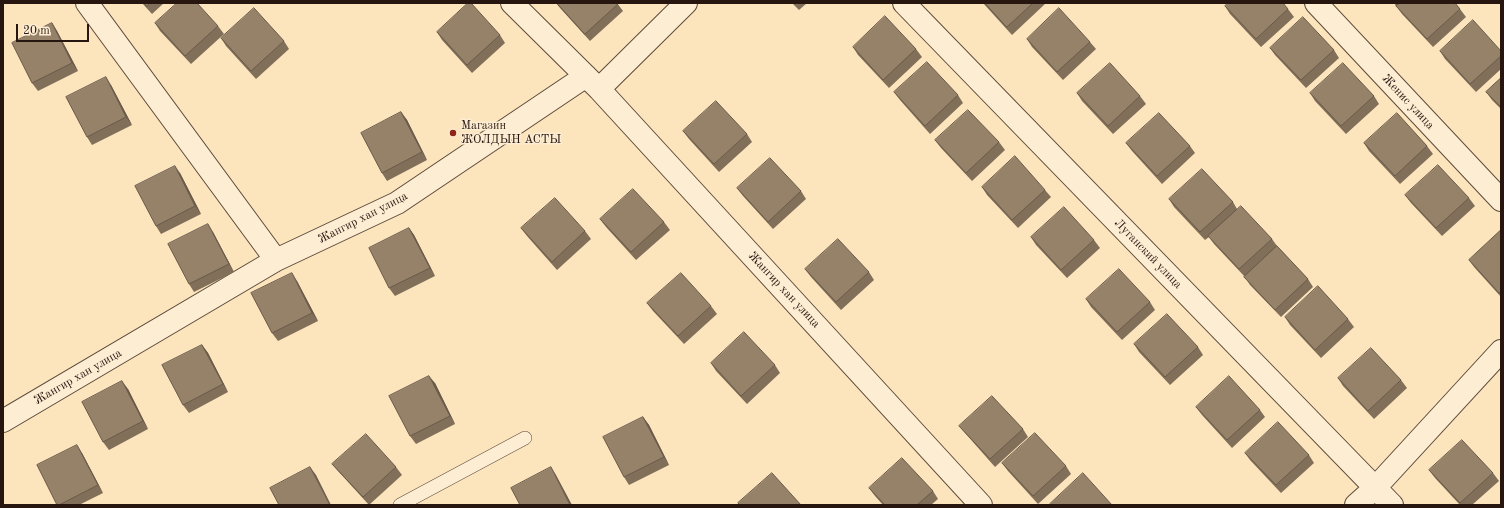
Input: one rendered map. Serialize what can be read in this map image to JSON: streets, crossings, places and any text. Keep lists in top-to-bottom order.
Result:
{
  "streets": {
    "street": ["Женис улица", "Жангир хан улица", "Луганский улица"]
  },
  "places": ["Магазин ЖОЛДЫН АСТЫ"],
  "scale_bar": "20 m"
}
